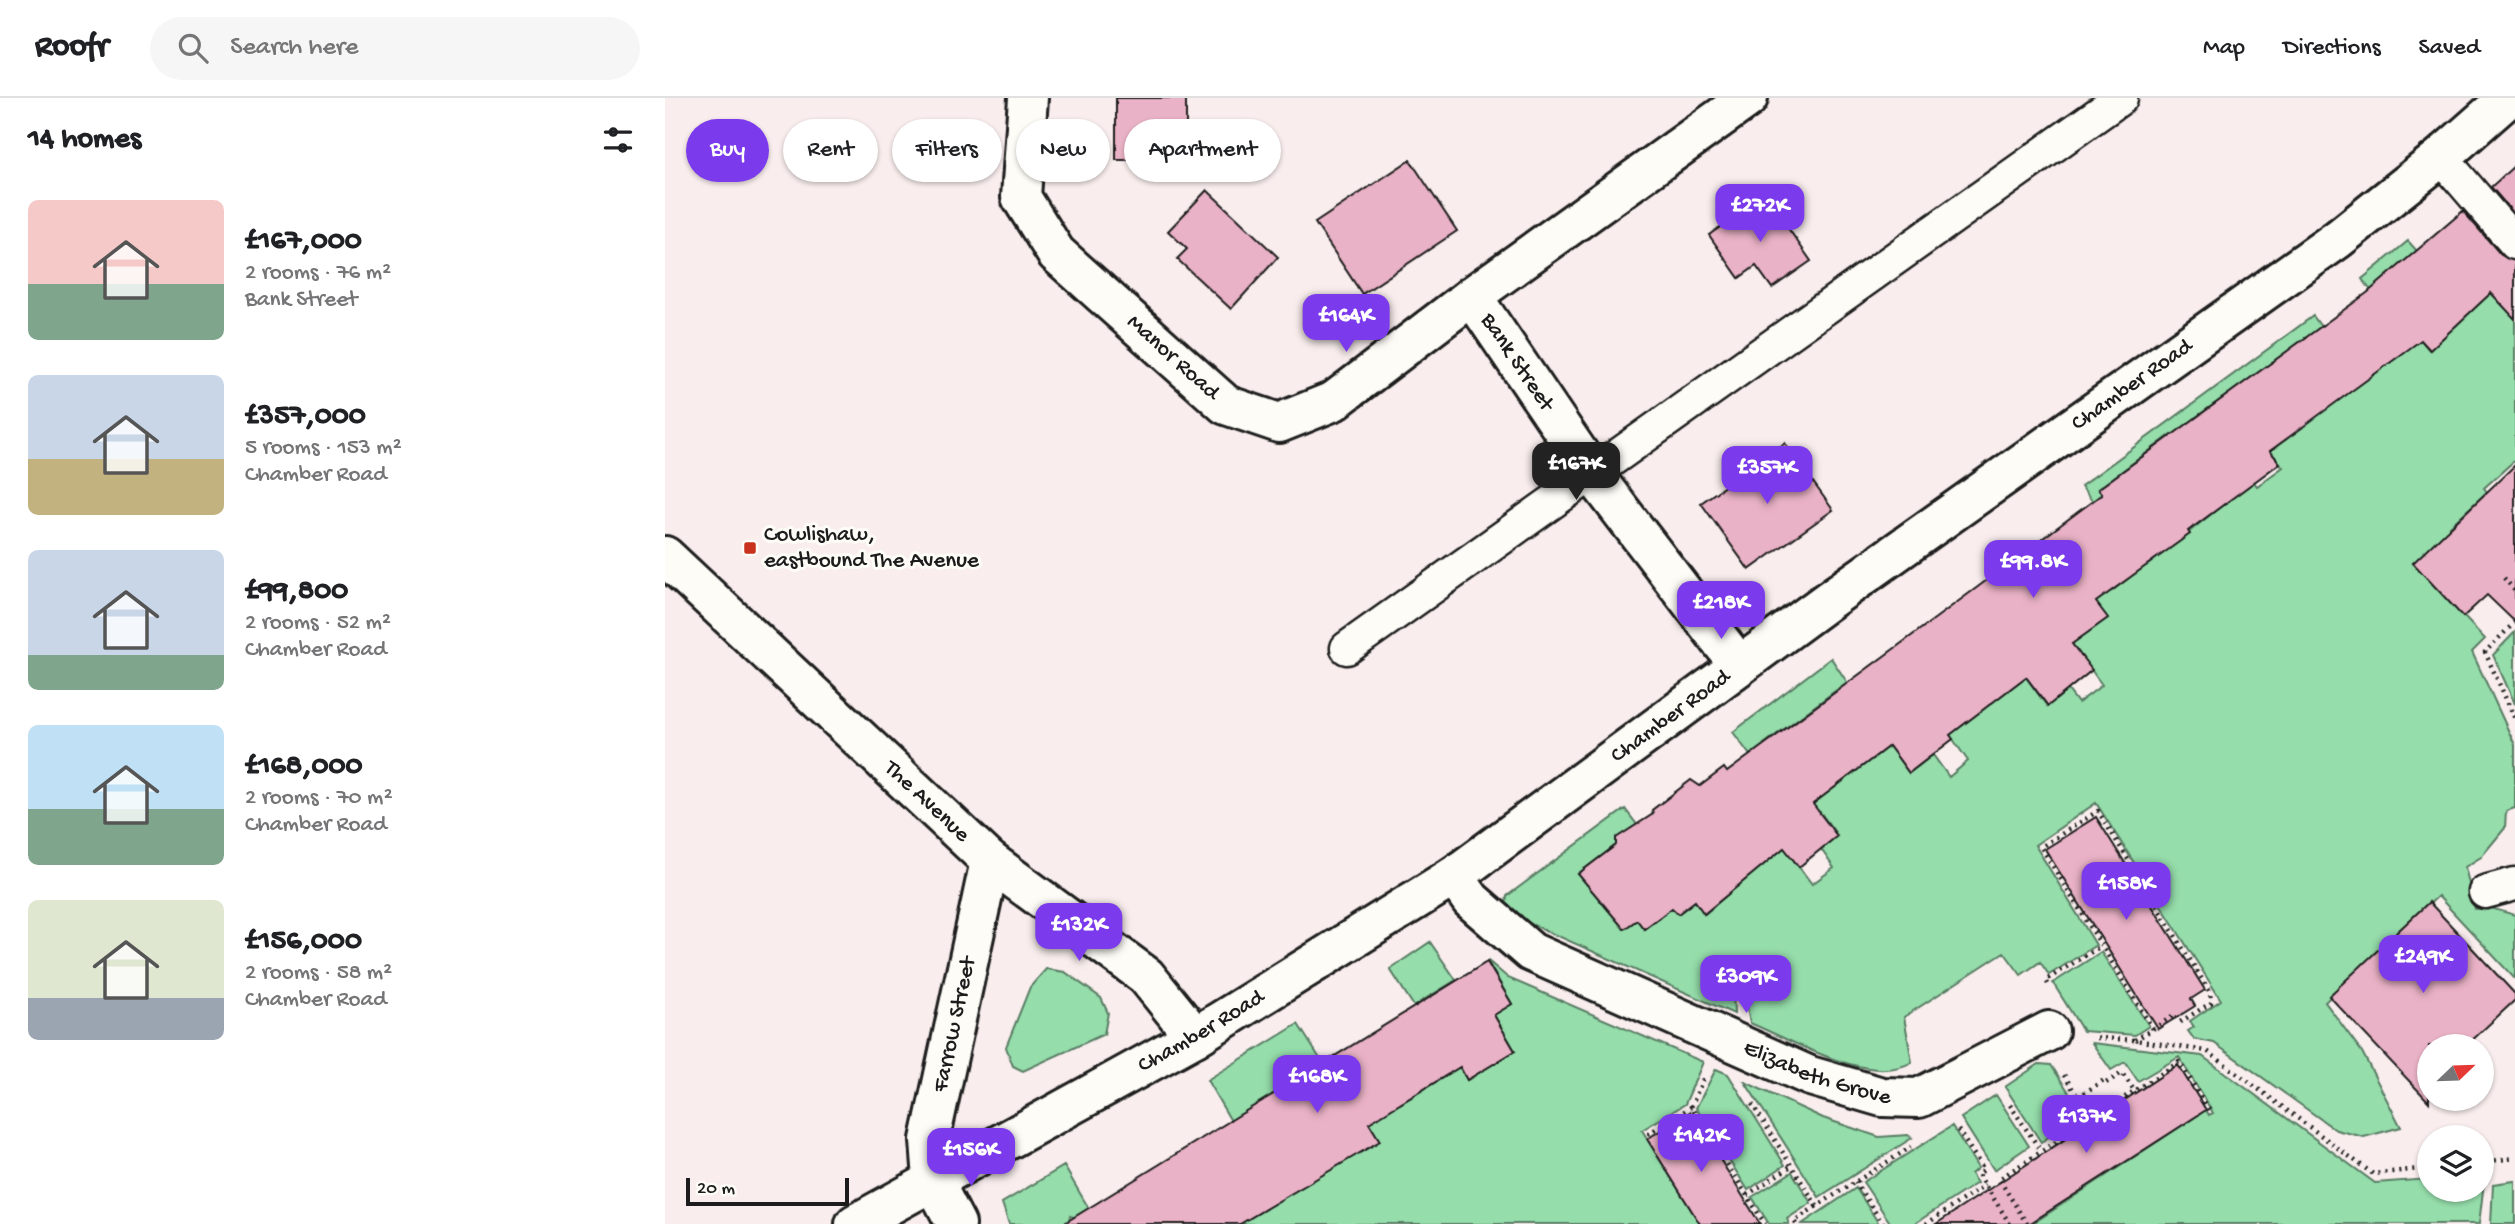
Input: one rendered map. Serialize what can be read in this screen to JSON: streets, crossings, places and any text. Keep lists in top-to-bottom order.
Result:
{
  "streets": {
    "street": [
      "Manor Road",
      "Bank Street",
      "Chamber Road",
      "The Avenue",
      "Farrow Street",
      "Elizabeth Grove"
    ]
  },
  "crossings": [
    ["Manor Road", "Bank Street"],
    ["Bank Street", "Chamber Road"],
    ["Chamber Road", "The Avenue"],
    ["Chamber Road", "Farrow Street"],
    ["Chamber Road", "Elizabeth Grove"],
    ["The Avenue", "Farrow Street"]
  ],
  "places": {
    "transit": ["Cowlishaw, eastbound The Avenue"]
  },
  "scale_bar": "20 m",
  "north": "top right",
  "page": {
    "header": "Roofr",
    "search": "Search here",
    "nav": ["Map", "Directions", "Saved"],
    "heading": "14 homes",
    "chip": [
      "Buy",
      "Rent",
      "Filters",
      "New",
      "Apartment"
    ],
    "list": [
      {
        "name": "£167,000",
        "note": "2 rooms · 76 m² · Bank Street"
      },
      {
        "name": "£357,000",
        "note": "5 rooms · 153 m² · Chamber Road"
      },
      {
        "name": "£99,800",
        "note": "2 rooms · 52 m² · Chamber Road"
      },
      {
        "name": "£168,000",
        "note": "2 rooms · 70 m² · Chamber Road"
      },
      {
        "name": "£156,000",
        "note": "2 rooms · 58 m² · Chamber Road"
      }
    ],
    "price": [
      "£272K",
      "£164K",
      "£167K",
      "£357K",
      "£99.8K",
      "£218K",
      "£158K",
      "£132K",
      "£249K",
      "£309K",
      "£168K",
      "£137K",
      "£142K",
      "£156K"
    ],
    "scale": "20 m"
  }
}
